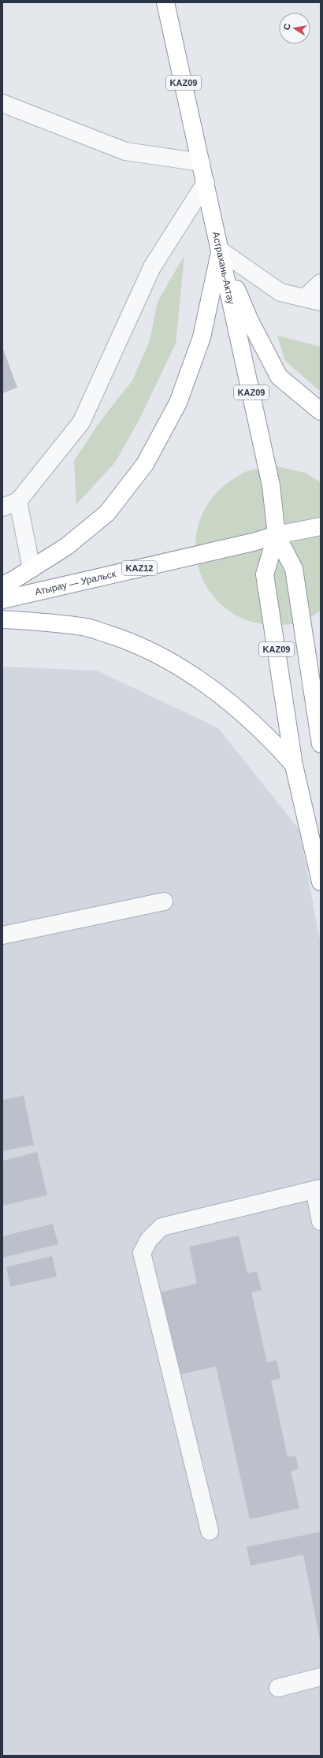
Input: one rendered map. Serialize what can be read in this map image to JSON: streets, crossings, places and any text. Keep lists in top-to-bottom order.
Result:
{
  "streets": {
    "main road": [
      "KAZ09",
      "Астрахань-Актау",
      "KAZ12",
      "Атырау — Уральск"
    ]
  },
  "crossings": [
    ["KAZ09", "Астрахань-Актау"],
    ["KAZ09", "KAZ12"],
    ["KAZ09", "Атырау — Уральск"],
    ["Астрахань-Актау", "KAZ12"],
    ["Астрахань-Актау", "Атырау — Уральск"],
    ["KAZ12", "Атырау — Уральск"]
  ],
  "north": "left"
}
